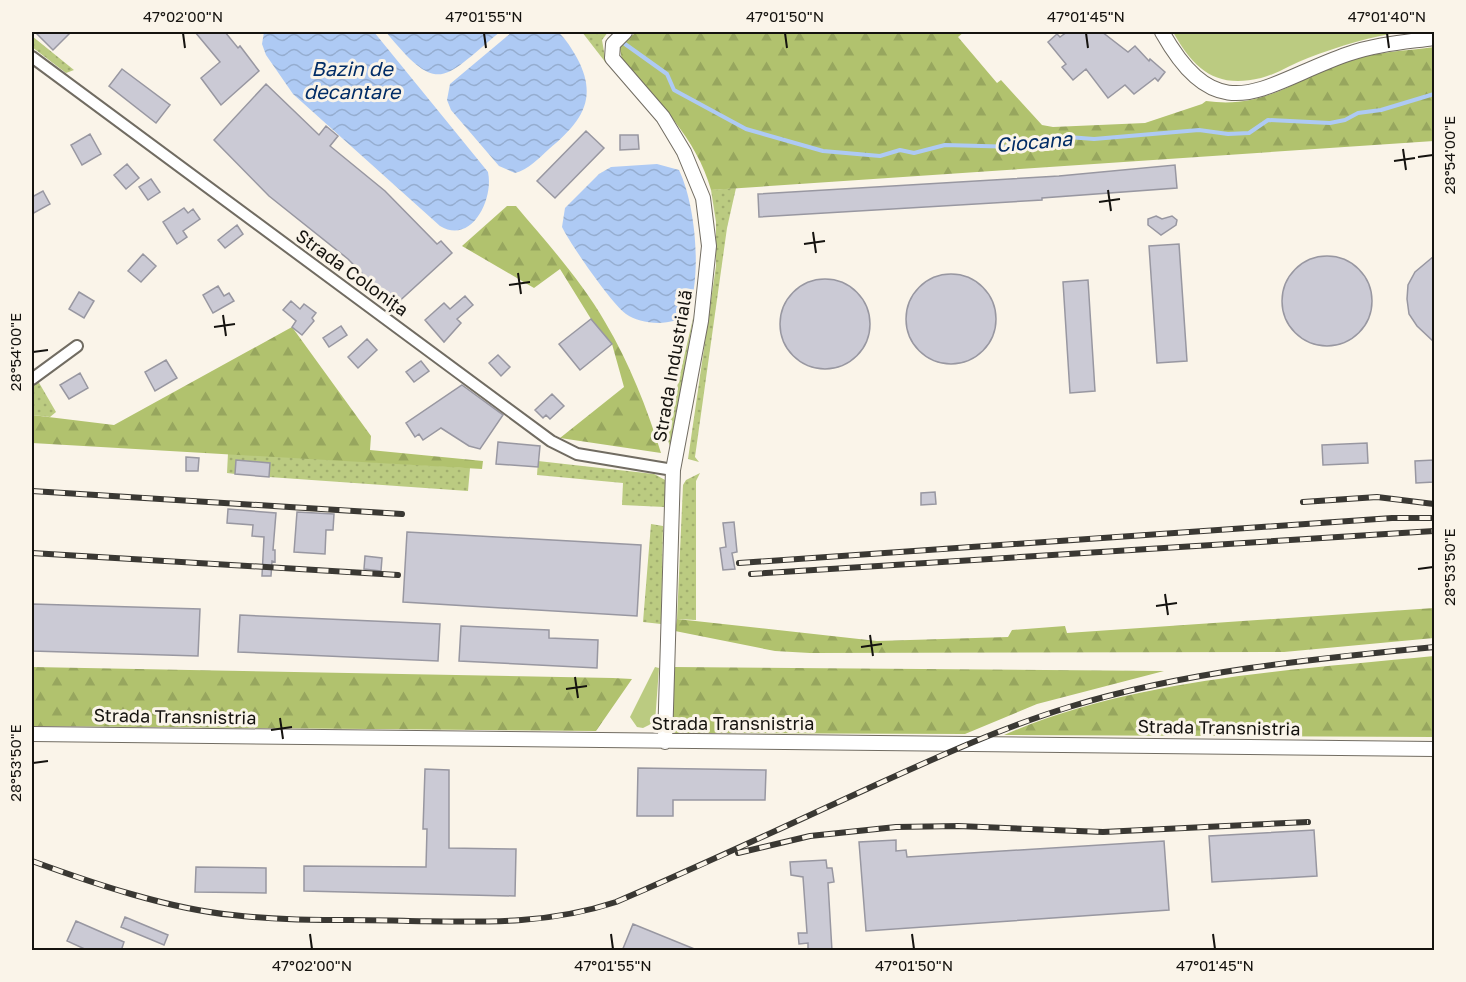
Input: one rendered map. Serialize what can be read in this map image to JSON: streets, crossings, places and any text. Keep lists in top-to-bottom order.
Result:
{
  "streets": {
    "street": ["Strada Colonița", "Strada Industrială", "Strada Transnistria"]
  },
  "crossings": [
    ["Strada Colonița", "Strada Industrială"],
    ["Strada Industrială", "Strada Transnistria"]
  ],
  "water": ["Bazin de decantare", "Ciocana"],
  "coordinates": [
    "47°02'00\"N",
    "47°01'55\"N",
    "47°01'50\"N",
    "47°01'45\"N",
    "47°01'40\"N",
    "28°54'00\"E",
    "28°53'50\"E"
  ]
}
